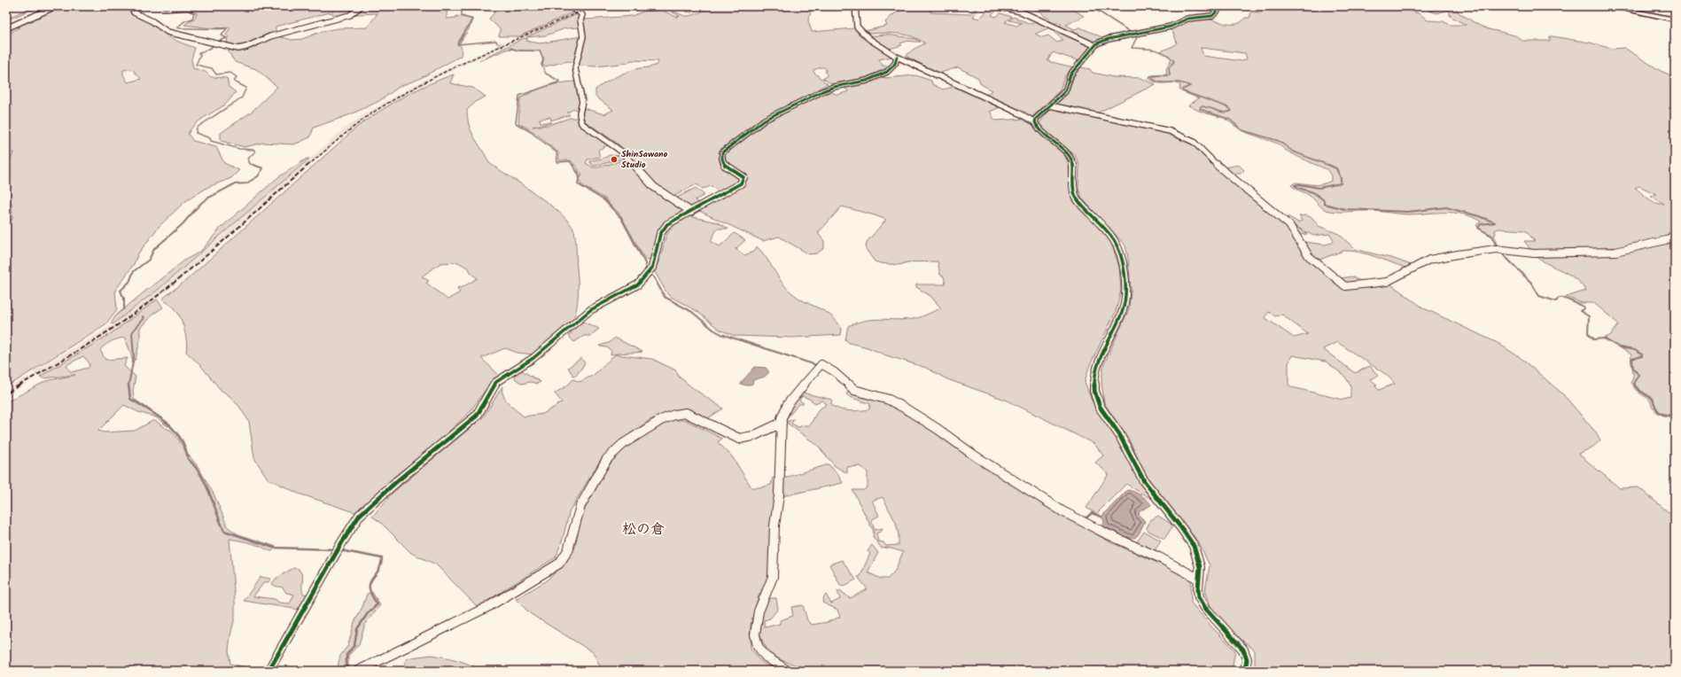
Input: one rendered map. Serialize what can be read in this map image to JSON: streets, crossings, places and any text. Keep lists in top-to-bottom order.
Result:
{
  "districts": ["松の倉"],
  "places": ["ShinSawano Studio"]
}
